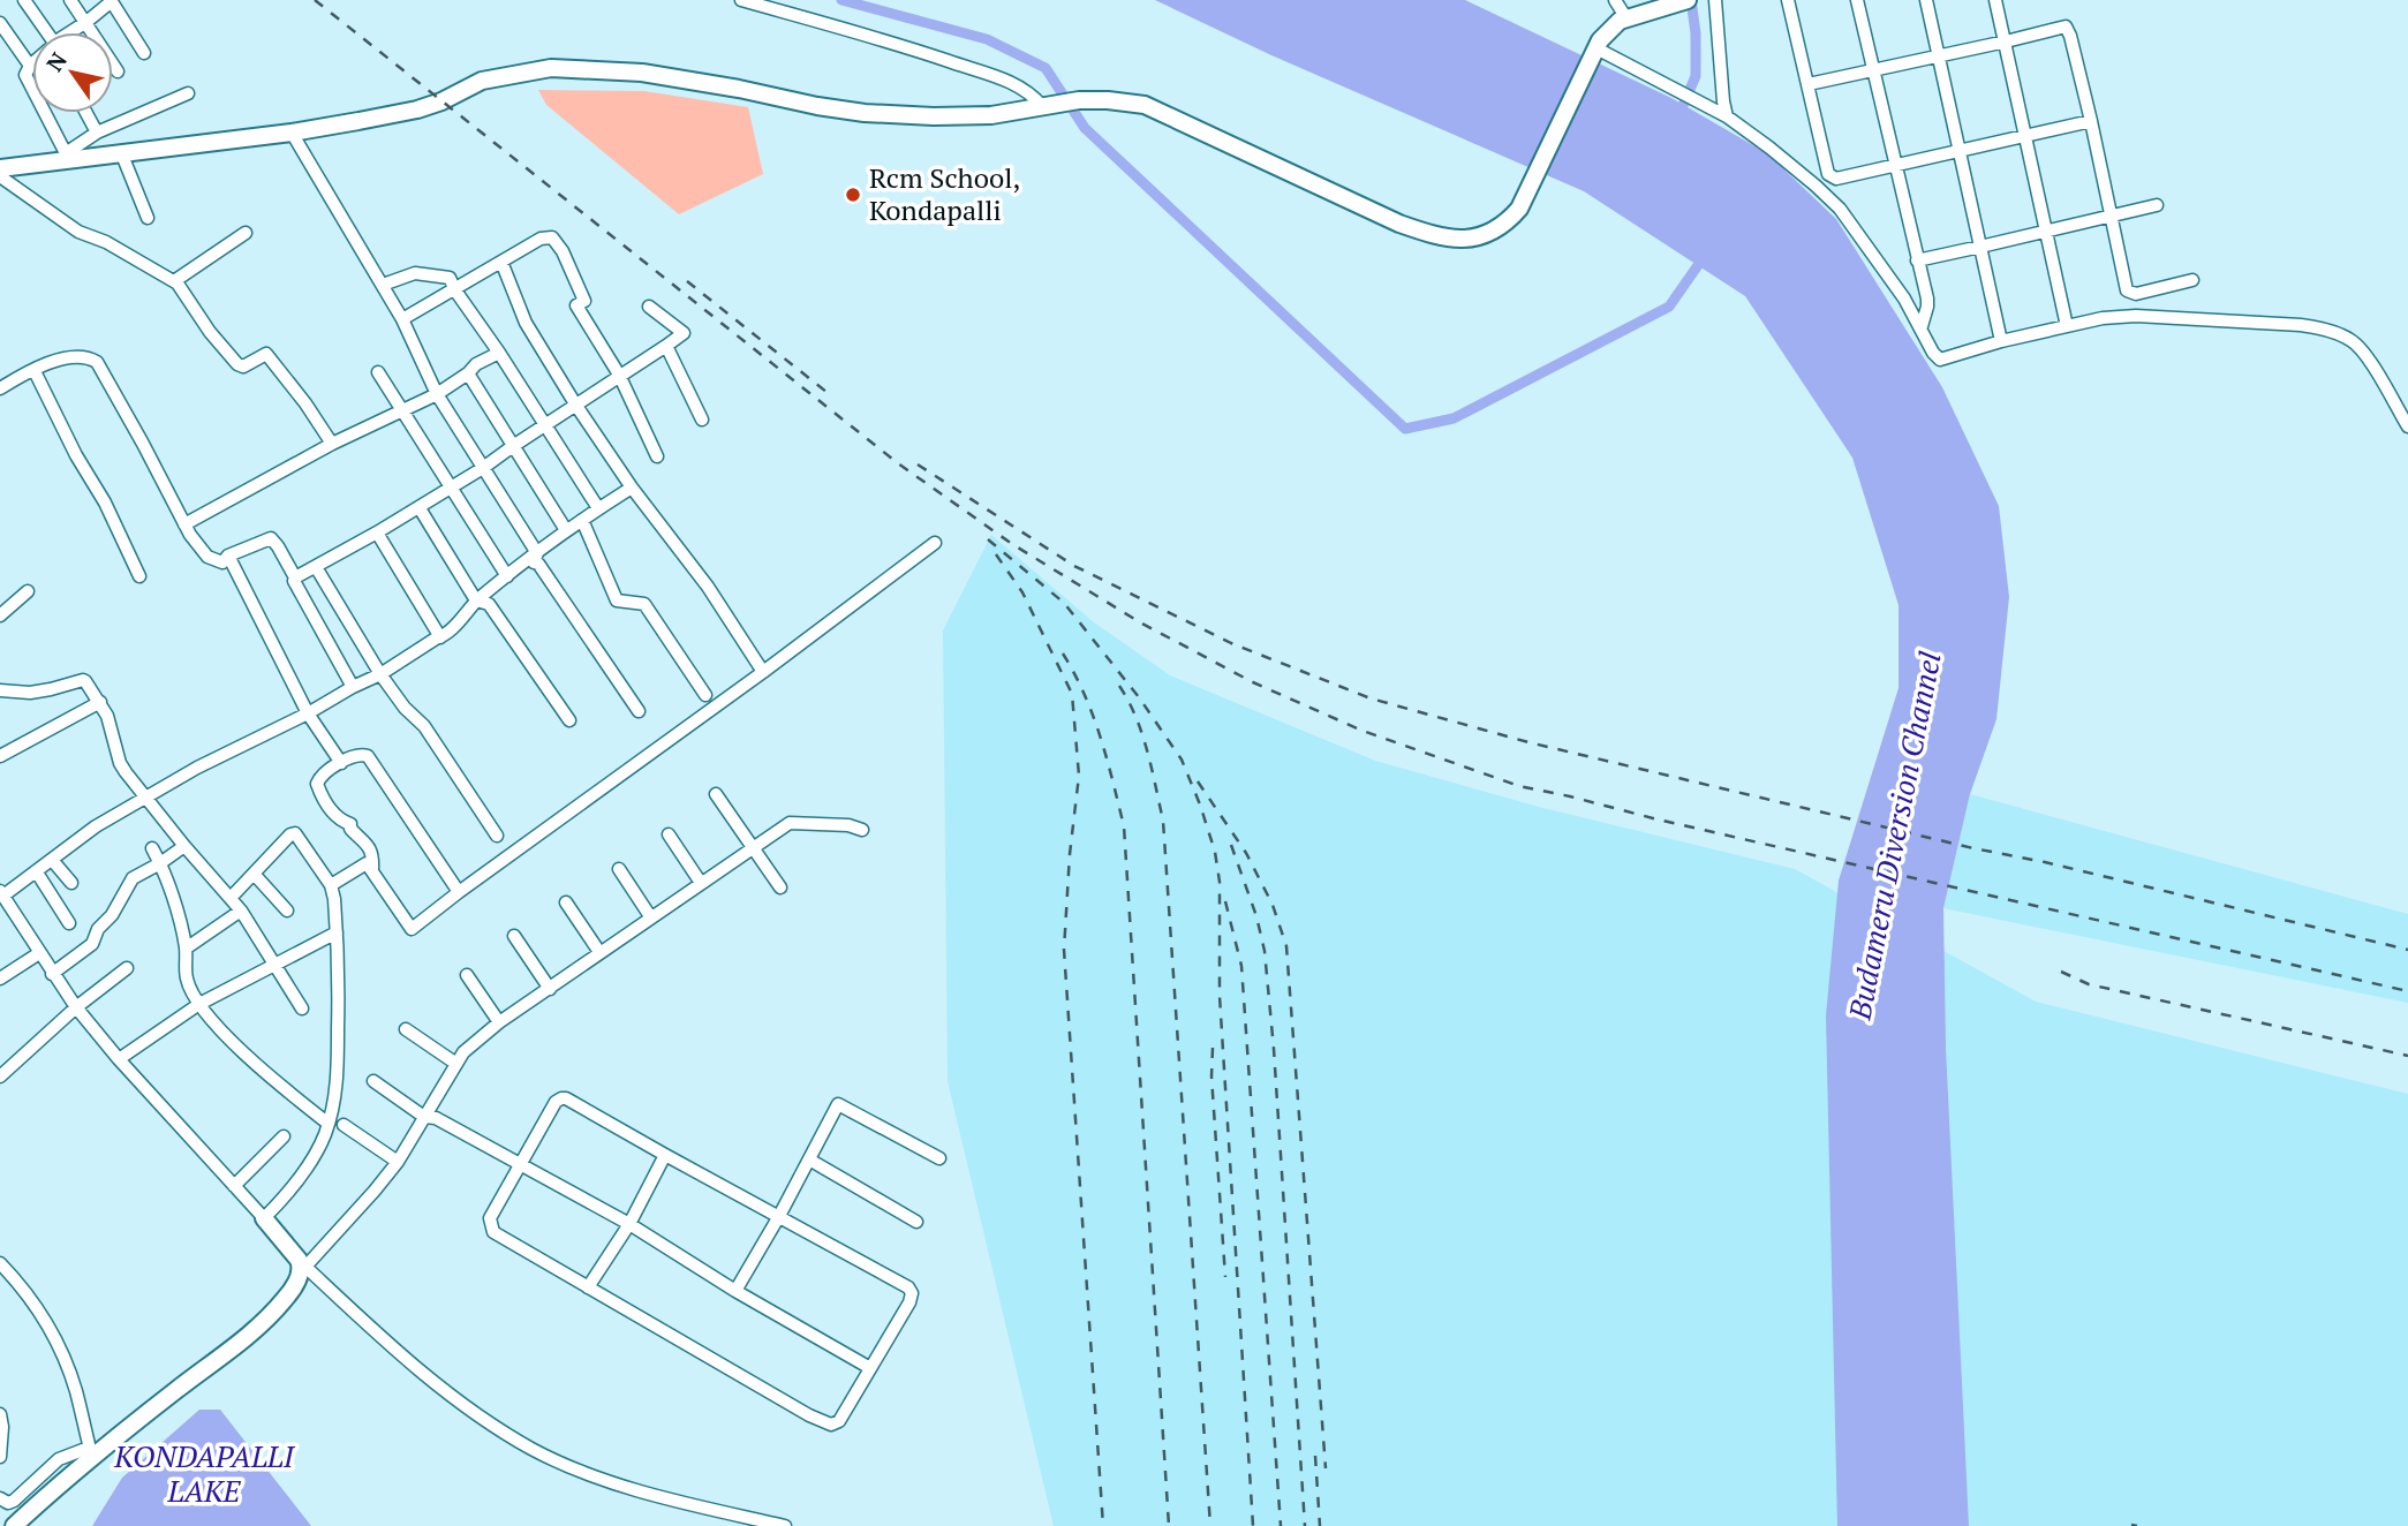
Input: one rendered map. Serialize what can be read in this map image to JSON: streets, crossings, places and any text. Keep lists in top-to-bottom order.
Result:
{
  "water": ["Budameru Diversion Channel", "KONDAPALLI LAKE"],
  "places": ["Rcm School, Kondapalli"],
  "north": "top left"
}
